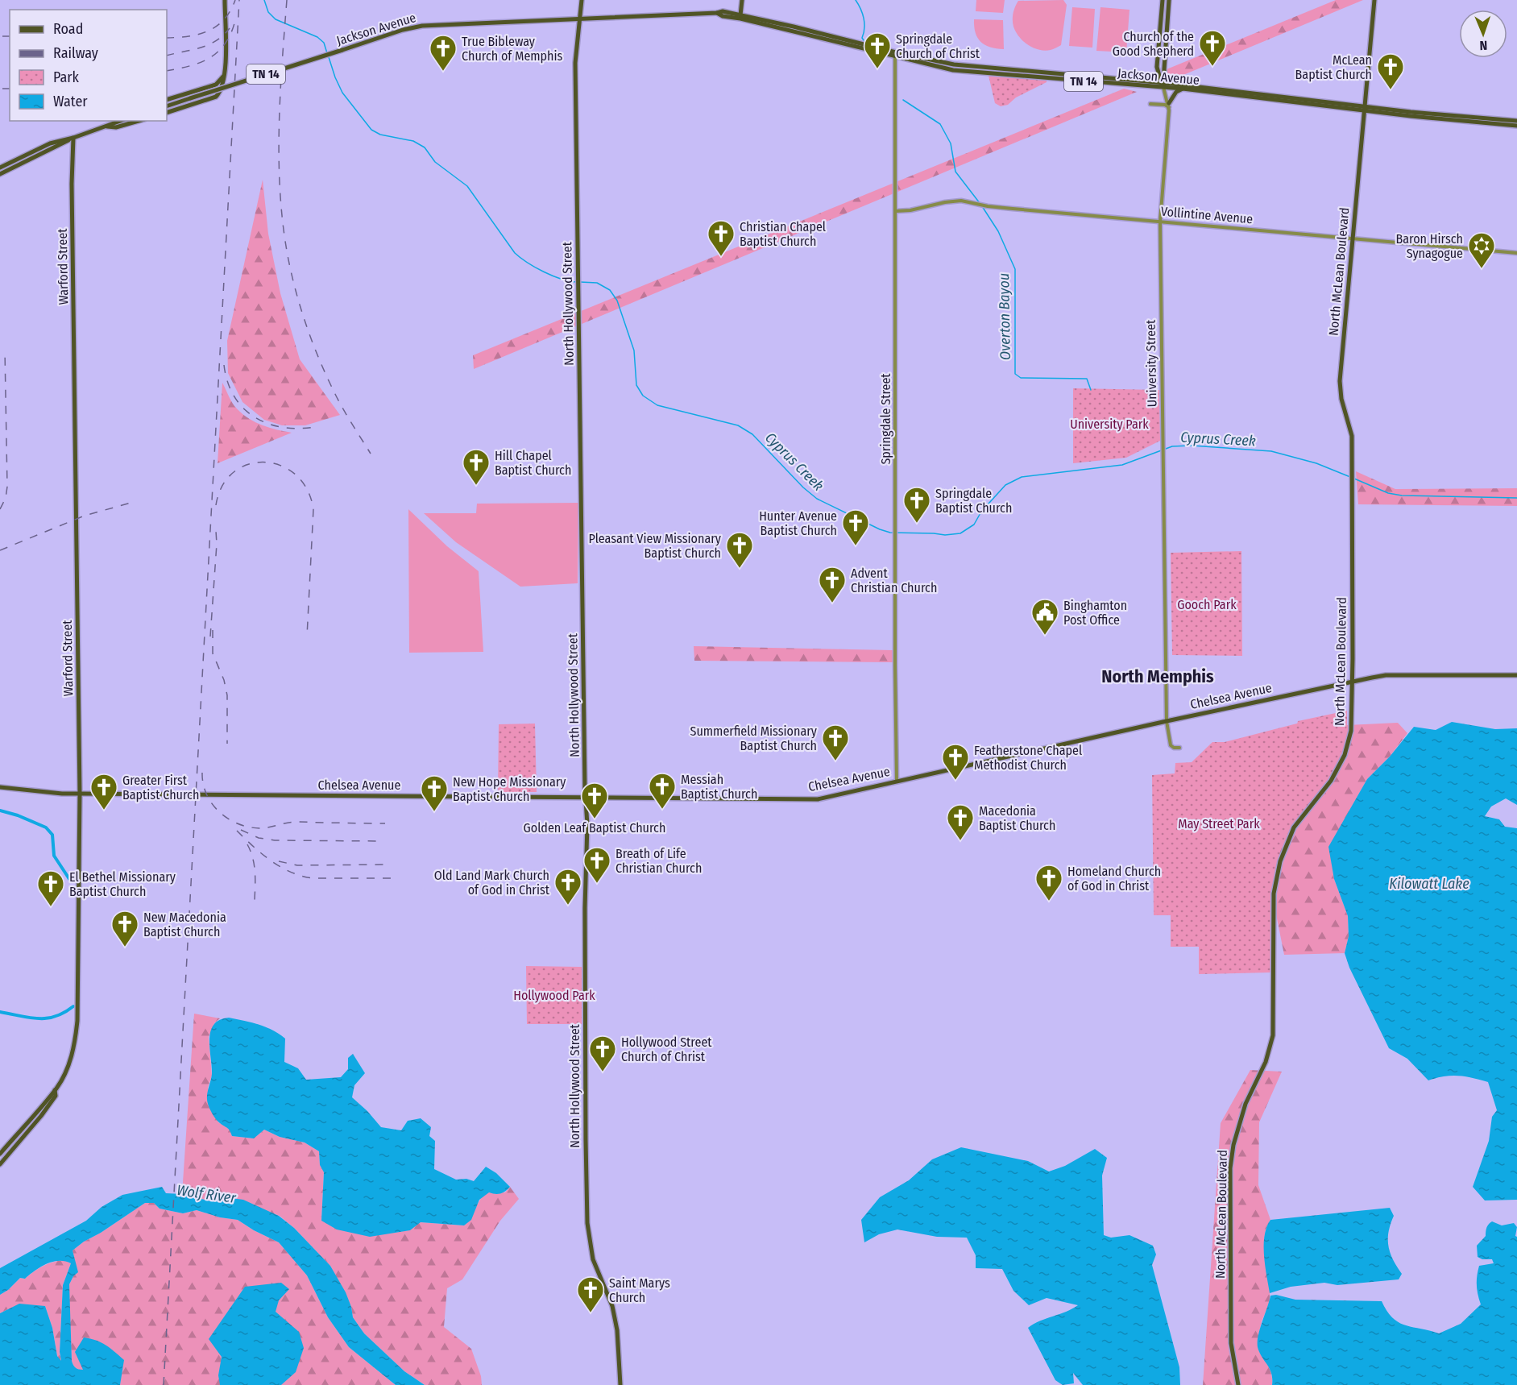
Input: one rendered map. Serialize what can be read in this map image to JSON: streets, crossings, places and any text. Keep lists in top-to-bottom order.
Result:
{
  "streets": {
    "main road": [
      "Jackson Avenue",
      "TN 14",
      "Warford Street",
      "North McLean Boulevard",
      "North Hollywood Street",
      "University Street",
      "Chelsea Avenue"
    ],
    "street": ["Vollintine Avenue", "Springdale Street"]
  },
  "crossings": [
    ["Jackson Avenue", "North McLean Boulevard"],
    ["Jackson Avenue", "North Hollywood Street"],
    ["Jackson Avenue", "University Street"],
    ["Jackson Avenue", "Springdale Street"],
    ["Vollintine Avenue", "North McLean Boulevard"],
    ["Vollintine Avenue", "University Street"],
    ["Vollintine Avenue", "Springdale Street"],
    ["Warford Street", "Chelsea Avenue"],
    ["North McLean Boulevard", "Chelsea Avenue"],
    ["North Hollywood Street", "Chelsea Avenue"],
    ["University Street", "Chelsea Avenue"],
    ["Springdale Street", "Chelsea Avenue"]
  ],
  "districts": ["North Memphis"],
  "water": [
    "Overton Bayou",
    "Cyprus Creek",
    "Kilowatt Lake",
    "Wolf River"
  ],
  "parks": [
    "University Park",
    "Gooch Park",
    "May Street Park",
    "Hollywood Park"
  ],
  "places": {
    "church": [
      "Church of the Good Shepherd",
      "Springdale Church of Christ",
      "True Bibleway Church of Memphis",
      "McLean Baptist Church",
      "Christian Chapel Baptist Church",
      "Hill Chapel Baptist Church",
      "Springdale Baptist Church",
      "Hunter Avenue Baptist Church",
      "Pleasant View Missionary Baptist Church",
      "Advent Christian Church",
      "Summerfield Missionary Baptist Church",
      "Featherstone Chapel Methodist Church",
      "Messiah Baptist Church",
      "Greater First Baptist Church",
      "New Hope Missionary Baptist Church",
      "Golden Leaf Baptist Church",
      "Macedonia Baptist Church",
      "Breath of Life Christian Church",
      "Homeland Church of God in Christ",
      "Old Land Mark Church of God in Christ",
      "El Bethel Missionary Baptist Church",
      "New Macedonia Baptist Church",
      "Hollywood Street Church of Christ",
      "Saint Marys Church"
    ],
    "synagogue": ["Baron Hirsch Synagogue"],
    "public building": ["Binghamton Post Office"]
  },
  "legend": [
    "Road",
    "Railway",
    "Park",
    "Water"
  ],
  "north": "bottom"
}
